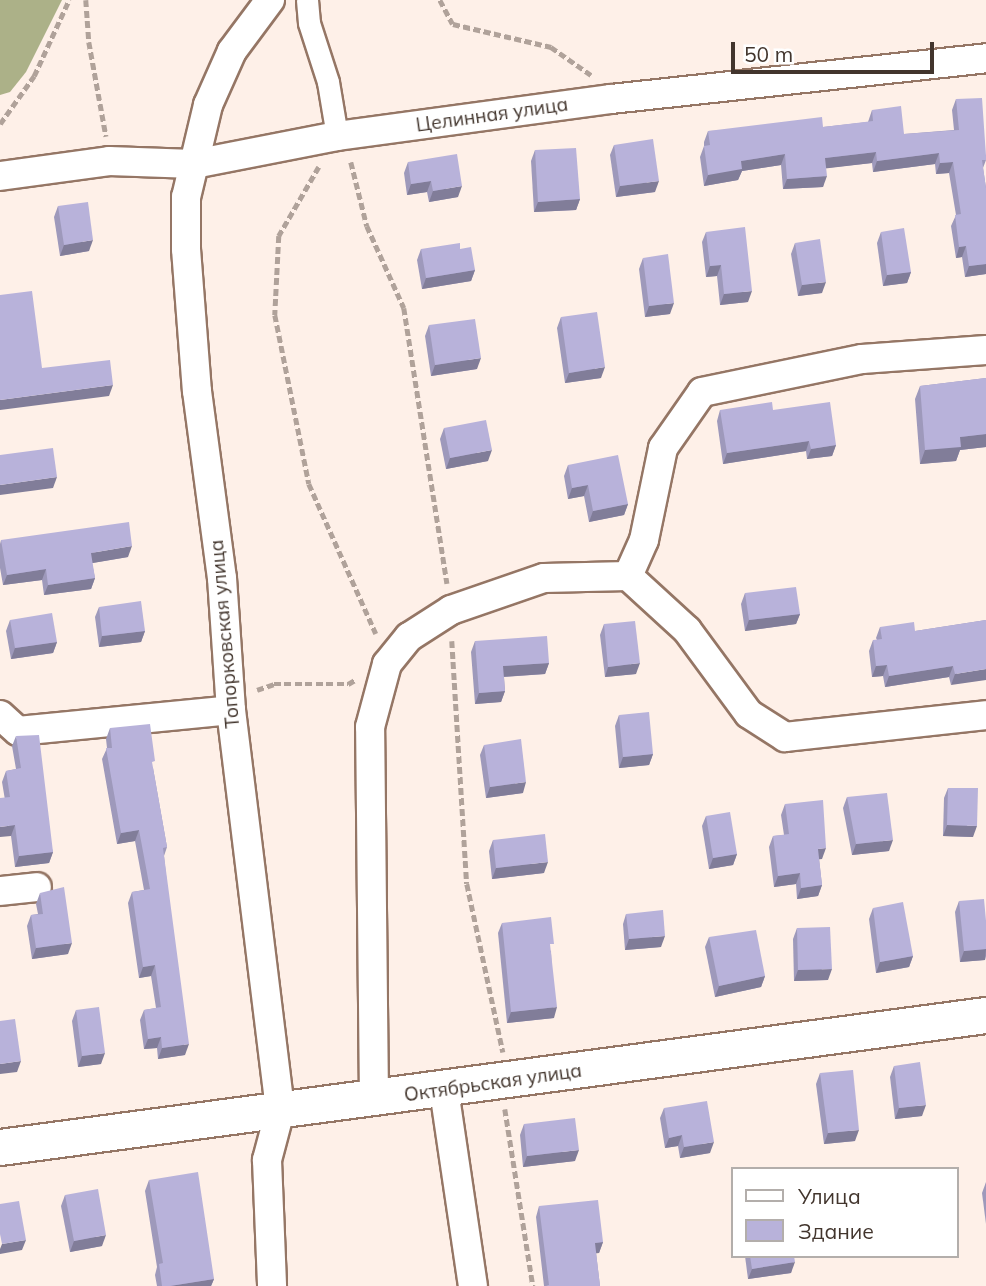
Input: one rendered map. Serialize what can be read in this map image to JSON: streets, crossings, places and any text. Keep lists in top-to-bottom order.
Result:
{
  "streets": {
    "street": ["Целинная улица", "Топорковская улица", "Октябрьская улица"]
  },
  "crossings": [
    ["Целинная улица", "Топорковская улица"],
    ["Топорковская улица", "Октябрьская улица"]
  ],
  "legend": ["Улица", "Здание"],
  "scale_bar": "50 m"
}
